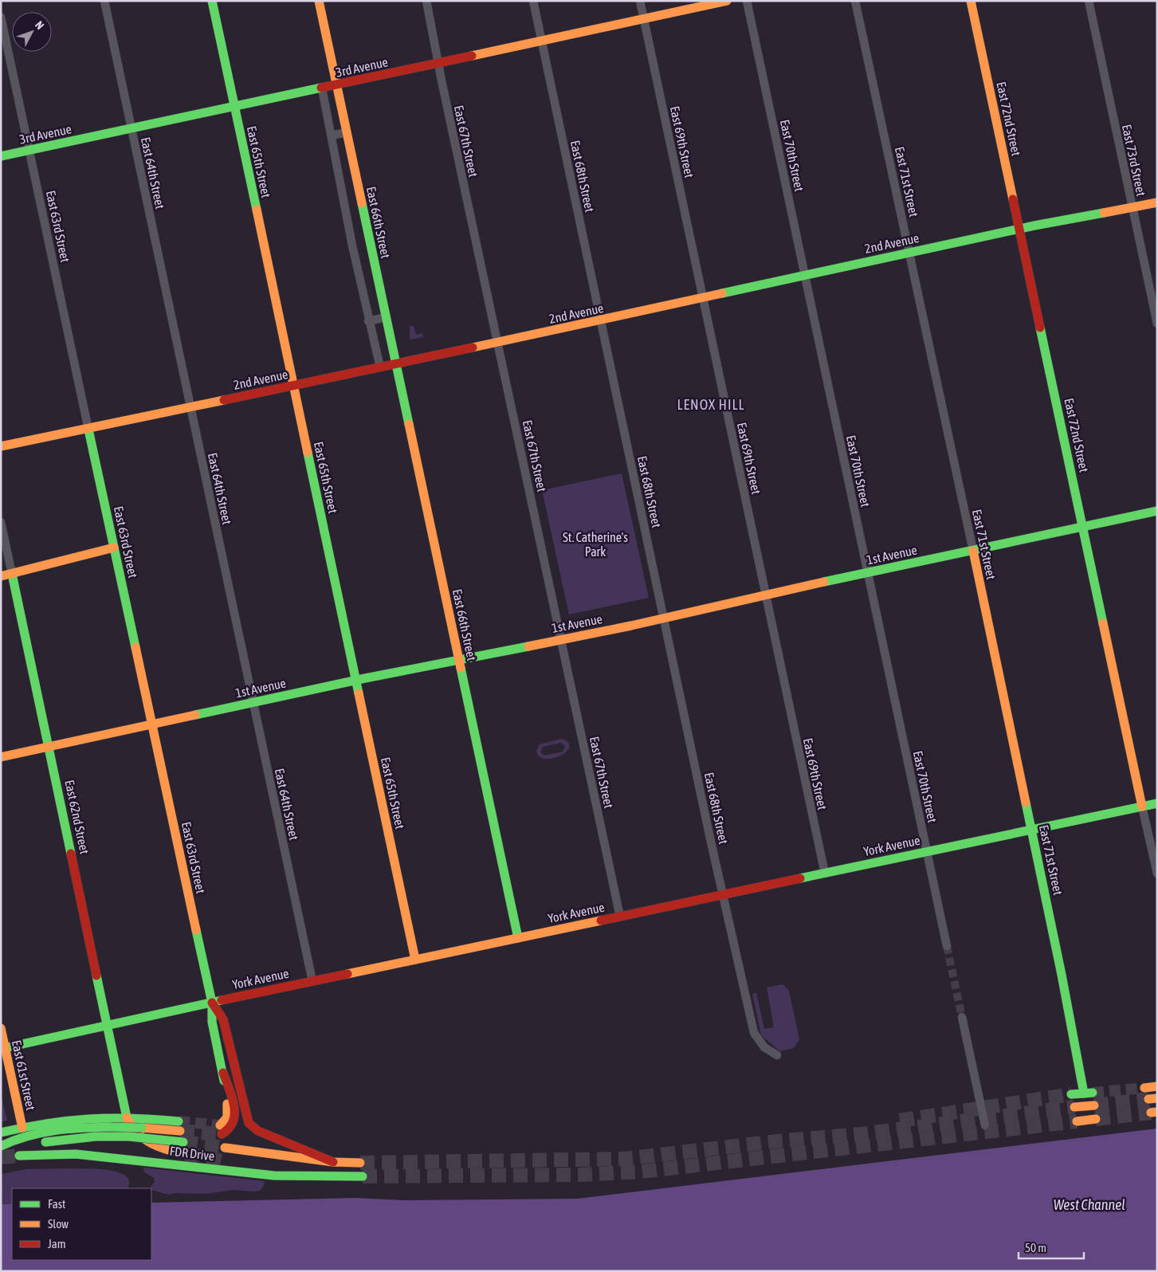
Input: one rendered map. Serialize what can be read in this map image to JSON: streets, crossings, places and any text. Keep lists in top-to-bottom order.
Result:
{
  "streets": {
    "main road": [
      "3rd Avenue",
      "East 72nd Street",
      "East 65th Street",
      "East 71st Street",
      "East 66th Street",
      "East 63rd Street",
      "2nd Avenue",
      "1st Avenue",
      "East 62nd Street",
      "York Avenue",
      "East 61st Street",
      "FDR Drive"
    ],
    "street": [
      "East 67th Street",
      "East 69th Street",
      "East 70th Street",
      "East 73rd Street",
      "East 64th Street",
      "East 68th Street"
    ]
  },
  "crossings": [
    ["3rd Avenue", "East 67th Street"],
    ["3rd Avenue", "East 69th Street"],
    ["3rd Avenue", "East 65th Street"],
    ["3rd Avenue", "East 64th Street"],
    ["3rd Avenue", "East 68th Street"],
    ["3rd Avenue", "East 66th Street"],
    ["3rd Avenue", "East 63rd Street"],
    ["East 72nd Street", "2nd Avenue"],
    ["East 72nd Street", "1st Avenue"],
    ["East 72nd Street", "York Avenue"],
    ["East 67th Street", "2nd Avenue"],
    ["East 67th Street", "1st Avenue"],
    ["East 67th Street", "York Avenue"],
    ["East 69th Street", "2nd Avenue"],
    ["East 69th Street", "1st Avenue"],
    ["East 69th Street", "York Avenue"],
    ["East 70th Street", "2nd Avenue"],
    ["East 70th Street", "1st Avenue"],
    ["East 70th Street", "York Avenue"],
    ["East 73rd Street", "2nd Avenue"],
    ["East 65th Street", "2nd Avenue"],
    ["East 65th Street", "1st Avenue"],
    ["East 65th Street", "York Avenue"],
    ["East 64th Street", "2nd Avenue"],
    ["East 64th Street", "1st Avenue"],
    ["East 64th Street", "York Avenue"],
    ["East 68th Street", "2nd Avenue"],
    ["East 68th Street", "1st Avenue"],
    ["East 68th Street", "York Avenue"],
    ["East 71st Street", "2nd Avenue"],
    ["East 71st Street", "1st Avenue"],
    ["East 71st Street", "York Avenue"],
    ["East 66th Street", "2nd Avenue"],
    ["East 66th Street", "1st Avenue"],
    ["East 66th Street", "York Avenue"],
    ["East 63rd Street", "2nd Avenue"],
    ["East 63rd Street", "1st Avenue"],
    ["East 63rd Street", "York Avenue"],
    ["1st Avenue", "East 62nd Street"],
    ["East 62nd Street", "York Avenue"],
    ["York Avenue", "East 61st Street"]
  ],
  "districts": ["LENOX HILL"],
  "water": ["West Channel"],
  "parks": ["St. Catherine's Park"],
  "legend": ["Fast", "Slow", "Jam"],
  "scale_bar": "50 m",
  "north": "top right"
}
